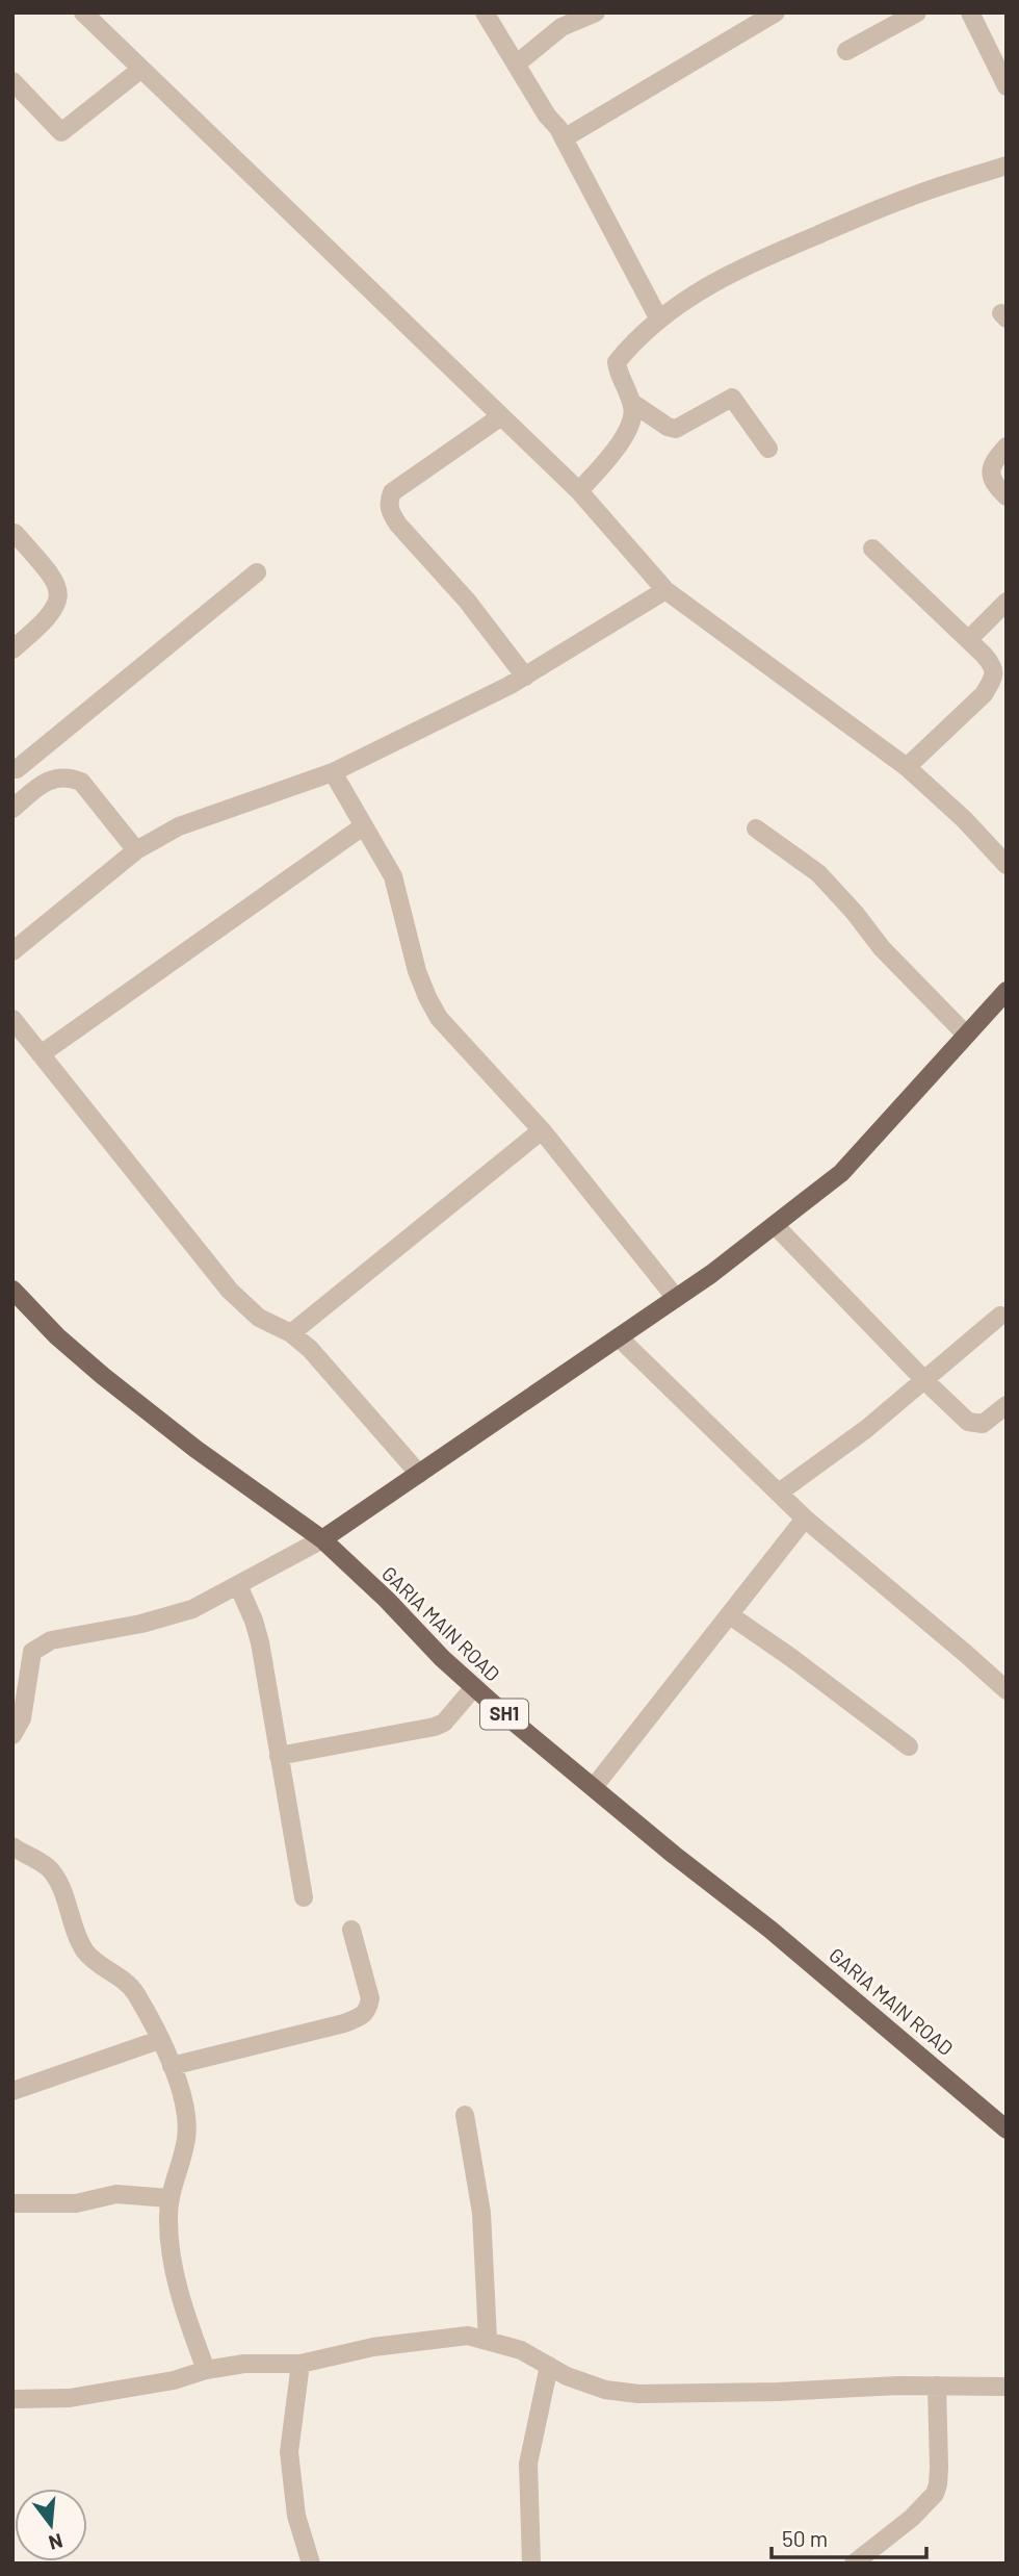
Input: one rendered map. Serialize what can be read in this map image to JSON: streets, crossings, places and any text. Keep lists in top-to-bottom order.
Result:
{
  "streets": {
    "main road": ["GARIA MAIN ROAD", "SH1"]
  },
  "scale_bar": "50 m",
  "north": "bottom"
}
